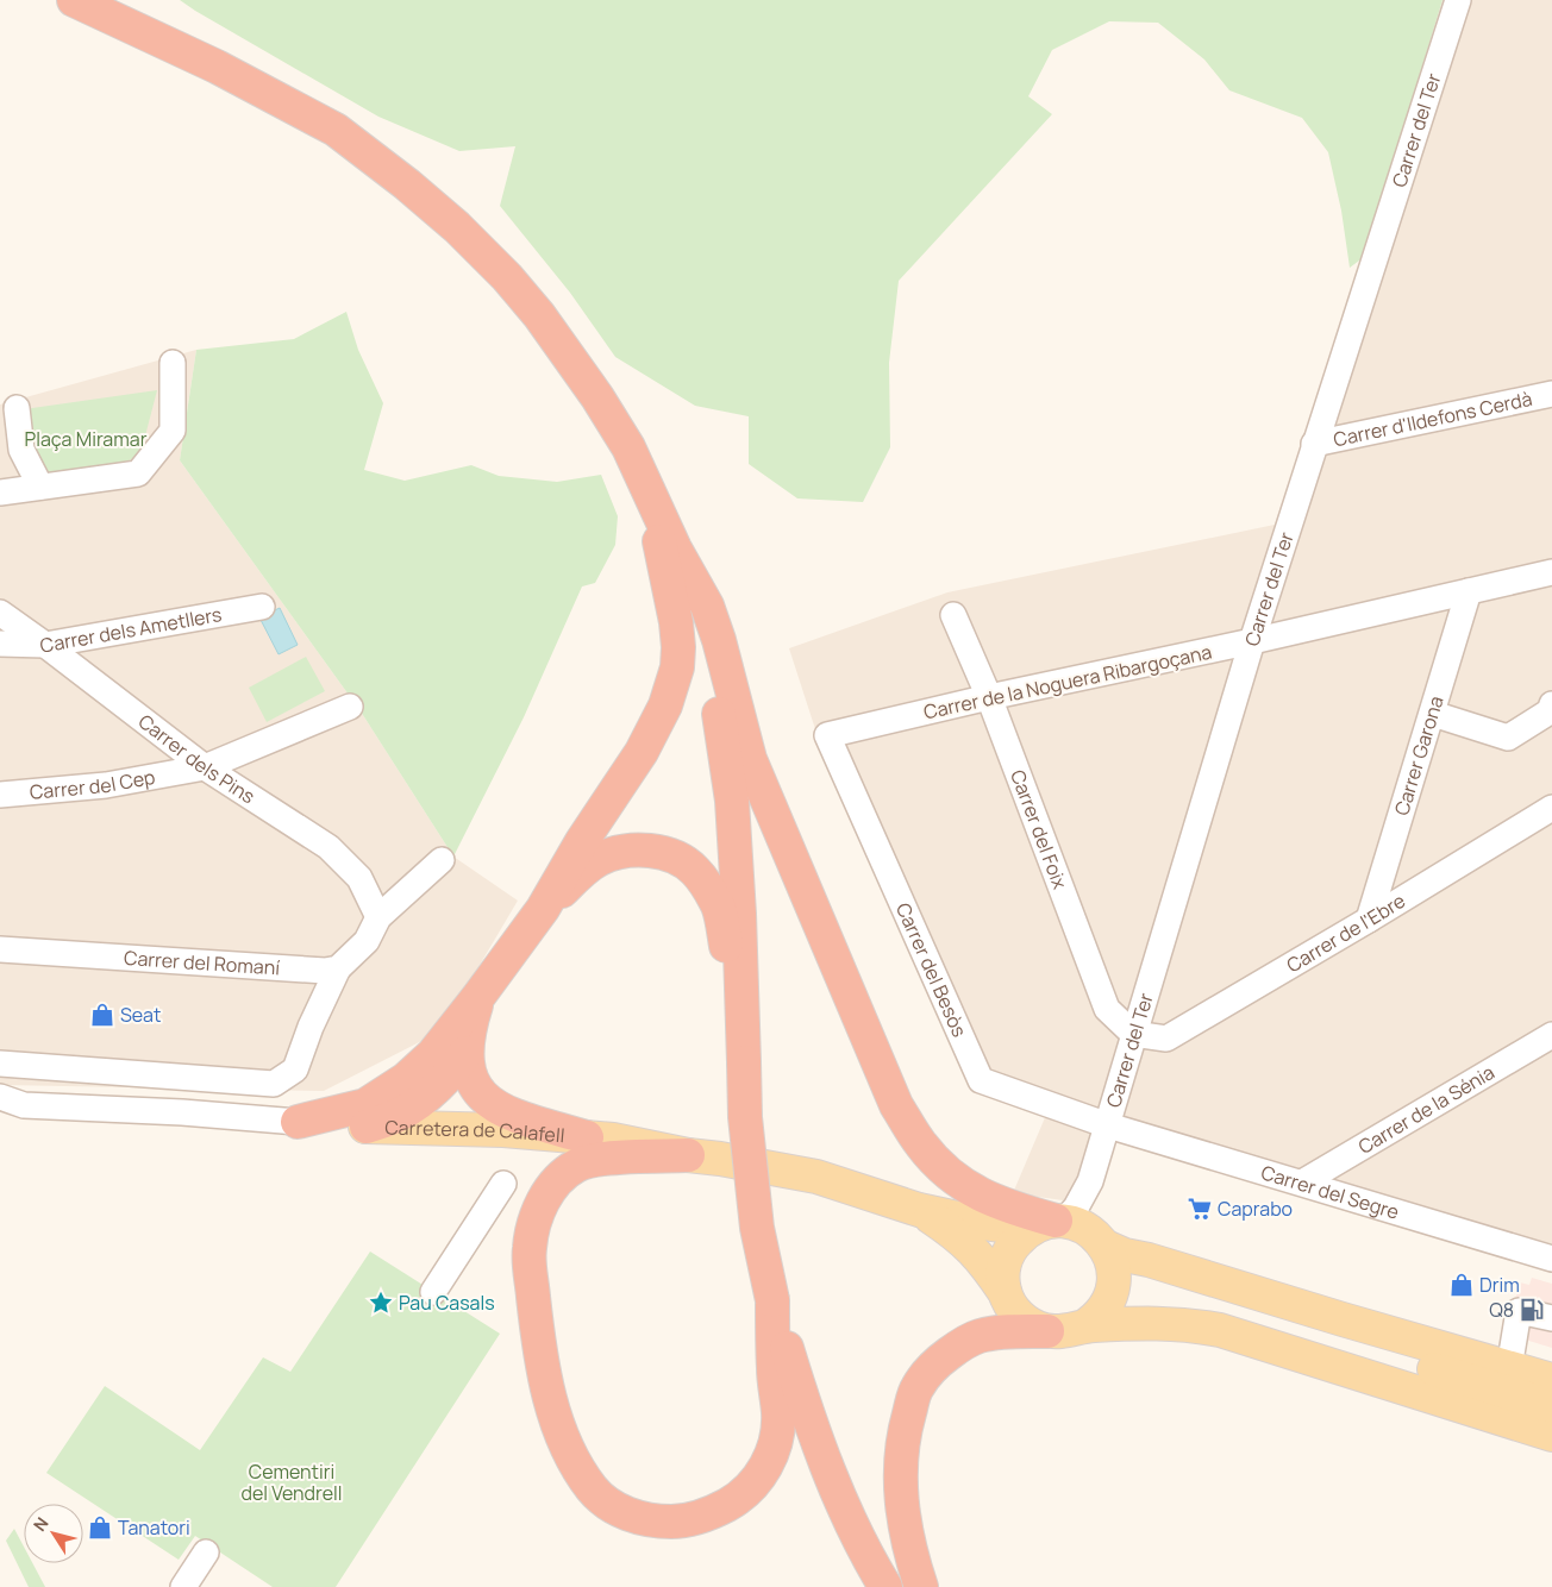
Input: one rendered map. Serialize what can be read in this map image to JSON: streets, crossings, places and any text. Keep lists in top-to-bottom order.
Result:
{
  "streets": {
    "main road": ["Carretera de Calafell"],
    "street": [
      "Carrer del Ter",
      "Carrer d'Ildefons Cerdà",
      "Carrer dels Ametllers",
      "Carrer de la Noguera Ribargoçana",
      "Carrer Garona",
      "Carrer dels Pins",
      "Carrer del Cep",
      "Carrer del Foix",
      "Carrer de l'Ebre",
      "Carrer del Romaní",
      "Carrer del Besòs",
      "Carrer de la Sénia",
      "Carrer del Segre"
    ]
  },
  "crossings": [
    ["Carrer del Ter", "Carrer d'Ildefons Cerdà"],
    ["Carrer del Ter", "Carrer de la Noguera Ribargoçana"],
    ["Carrer del Ter", "Carrer del Foix"],
    ["Carrer del Ter", "Carrer de l'Ebre"],
    ["Carrer del Ter", "Carrer del Besòs"],
    ["Carrer del Ter", "Carretera de Calafell"],
    ["Carrer del Ter", "Carrer del Segre"],
    ["Carrer dels Ametllers", "Carrer dels Pins"],
    ["Carrer de la Noguera Ribargoçana", "Carrer Garona"],
    ["Carrer de la Noguera Ribargoçana", "Carrer del Foix"],
    ["Carrer de la Noguera Ribargoçana", "Carrer del Besòs"],
    ["Carrer Garona", "Carrer de l'Ebre"],
    ["Carrer dels Pins", "Carrer del Cep"],
    ["Carrer del Foix", "Carrer de l'Ebre"],
    ["Carrer del Besòs", "Carrer del Segre"],
    ["Carrer de la Sénia", "Carrer del Segre"]
  ],
  "parks": ["Plaça Miramar", "Cementiri del Vendrell"],
  "places": {
    "shop": ["Seat", "Drim", "Tanatori"],
    "supermarket": ["Caprabo"],
    "place": ["Pau Casals"],
    "fuel station": ["Q8"]
  },
  "north": "top left"
}
